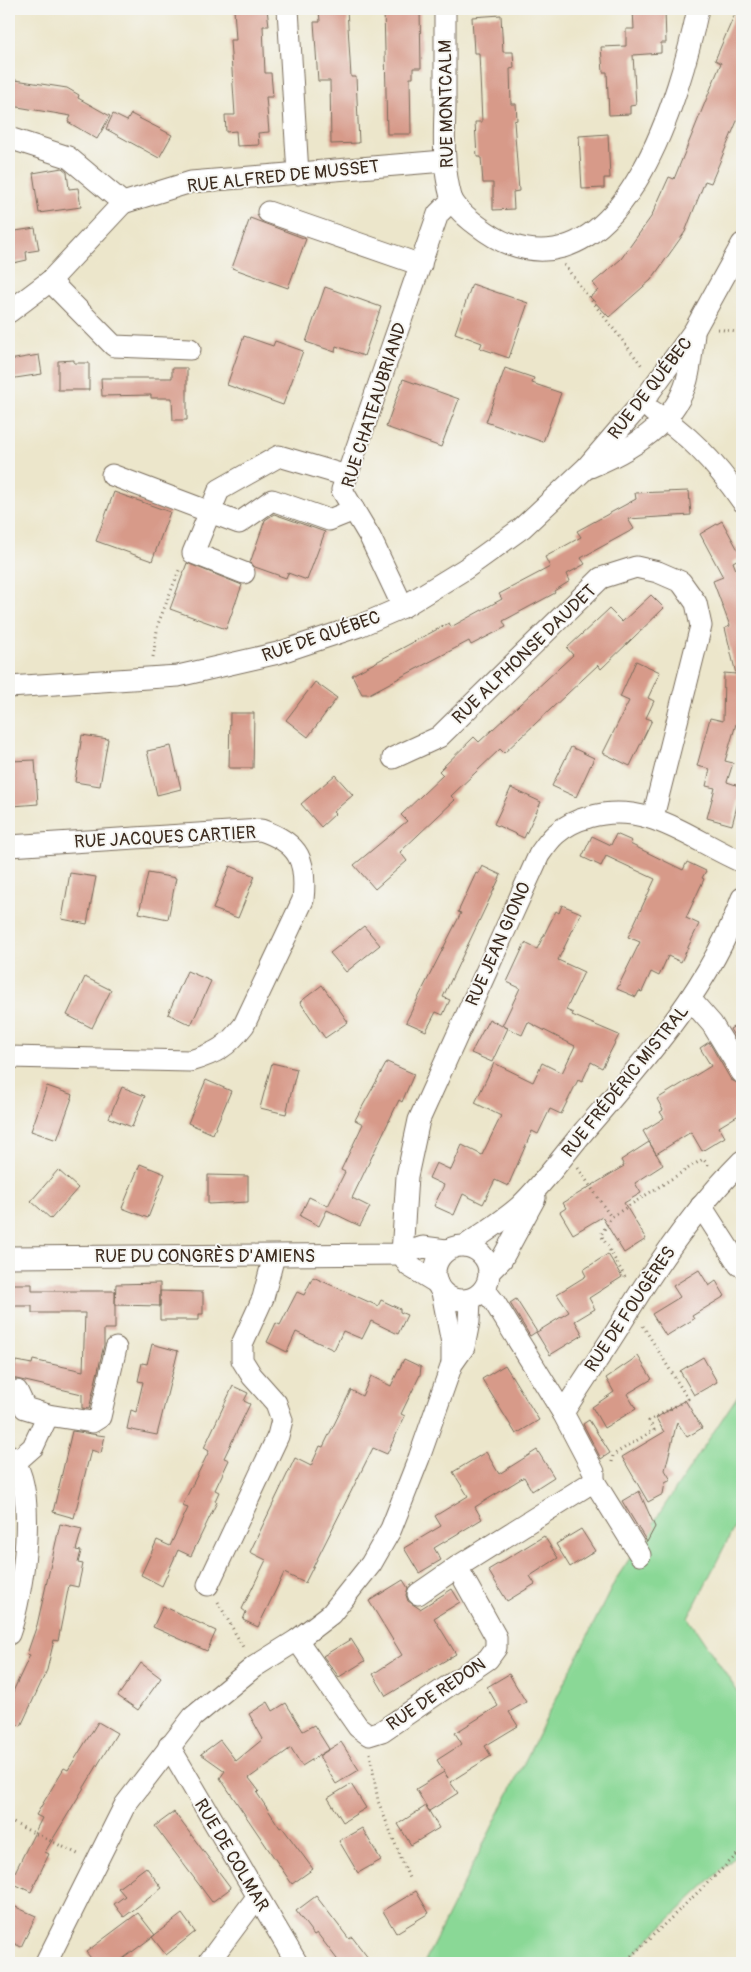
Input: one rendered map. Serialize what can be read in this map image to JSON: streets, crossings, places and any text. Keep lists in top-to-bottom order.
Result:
{
  "streets": {
    "street": [
      "RUE MONTCALM",
      "RUE ALFRED DE MUSSET",
      "RUE DE QUÉBEC",
      "RUE CHATEAUBRIAND",
      "RUE ALPHONSE DAUDET",
      "RUE JACQUES CARTIER",
      "RUE JEAN GIONO",
      "RUE FRÉDÉRIC MISTRAL",
      "RUE DU CONGRÈS D'AMIENS",
      "RUE DE FOUGÈRES",
      "RUE DE REDON",
      "RUE DE COLMAR"
    ]
  },
  "crossings": [
    ["RUE MONTCALM", "RUE ALFRED DE MUSSET"],
    ["RUE MONTCALM", "RUE CHATEAUBRIAND"],
    ["RUE DE QUÉBEC", "RUE CHATEAUBRIAND"],
    ["RUE ALPHONSE DAUDET", "RUE JEAN GIONO"],
    ["RUE JEAN GIONO", "RUE DU CONGRÈS D'AMIENS"],
    ["RUE FRÉDÉRIC MISTRAL", "RUE DU CONGRÈS D'AMIENS"]
  ]
}
